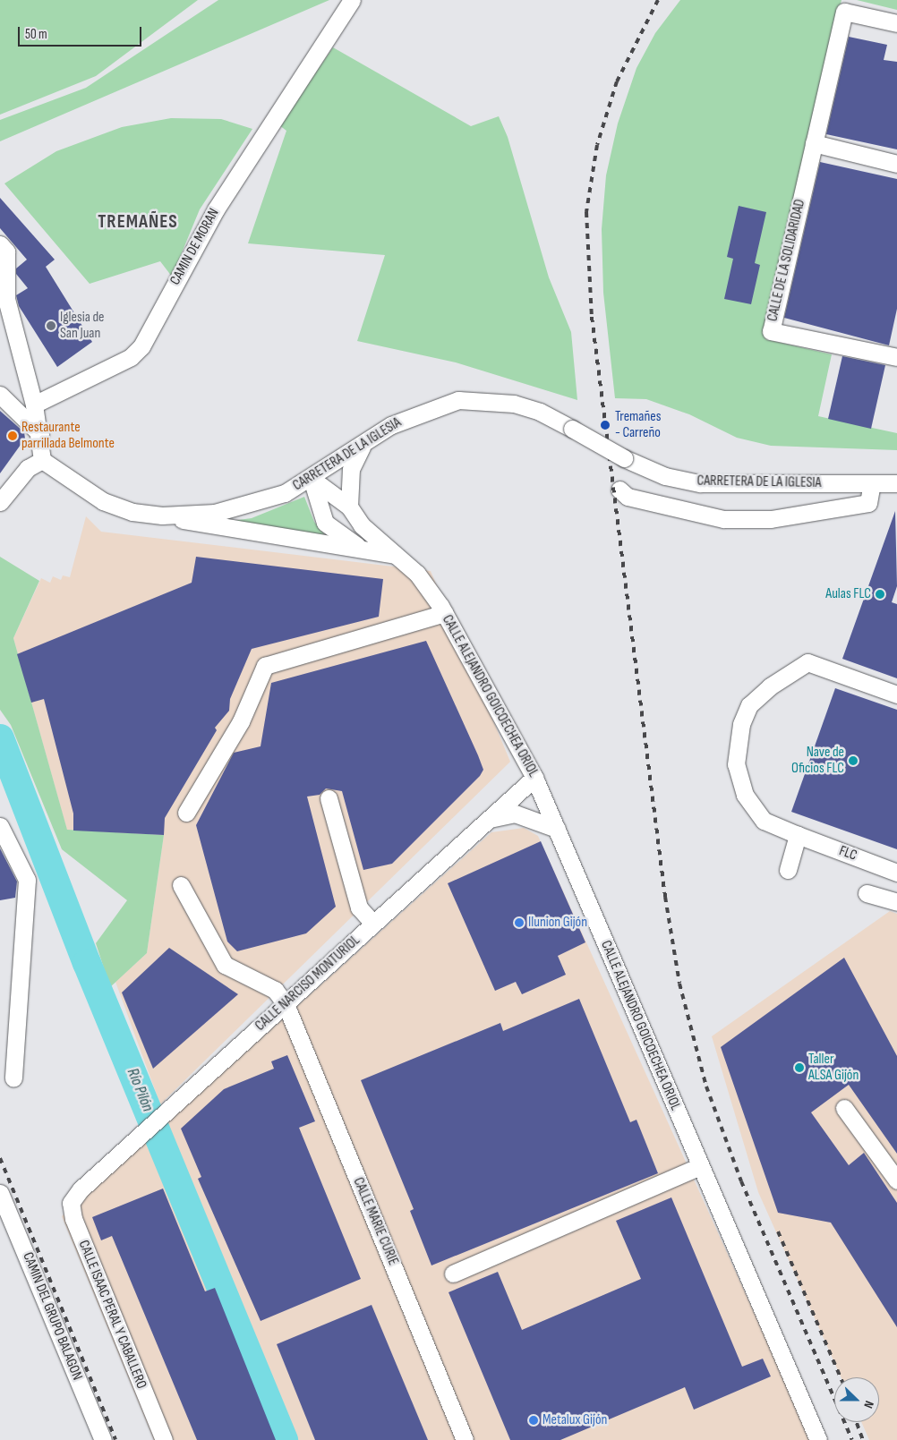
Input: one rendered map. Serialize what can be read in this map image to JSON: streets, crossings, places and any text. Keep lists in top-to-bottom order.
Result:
{
  "streets": {
    "street": [
      "CAMIN DE MORAN",
      "CALLE DE LA SOLIDARIDAD",
      "CARRETERA DE LA IGLESIA",
      "CALLE ALEJANDRO GOICOECHEA ORIOL",
      "FLC",
      "CALLE NARCISO MONTURIOL",
      "CALLE MARIE CURIE",
      "CALLE ISAAC PERAL Y CABALLERO",
      "CAMIN DEL GRUPO BALAGON"
    ]
  },
  "crossings": [
    ["CARRETERA DE LA IGLESIA", "CALLE ALEJANDRO GOICOECHEA ORIOL"],
    ["CALLE ALEJANDRO GOICOECHEA ORIOL", "CALLE NARCISO MONTURIOL"],
    ["CALLE NARCISO MONTURIOL", "CALLE MARIE CURIE"],
    ["CALLE NARCISO MONTURIOL", "CALLE ISAAC PERAL Y CABALLERO"]
  ],
  "districts": ["TREMAÑES"],
  "water": ["Río Pilón"],
  "places": [
    "Iglesia de San Juan",
    "Tremañes - Carreño",
    "Restaurante parrillada Belmonte",
    "Aulas FLC",
    "Nave de Oficios FLC",
    "Ilunion Gijón",
    "Taller ALSA Gijón",
    "Metalux Gijón"
  ],
  "scale_bar": "50 m",
  "north": "right"
}
